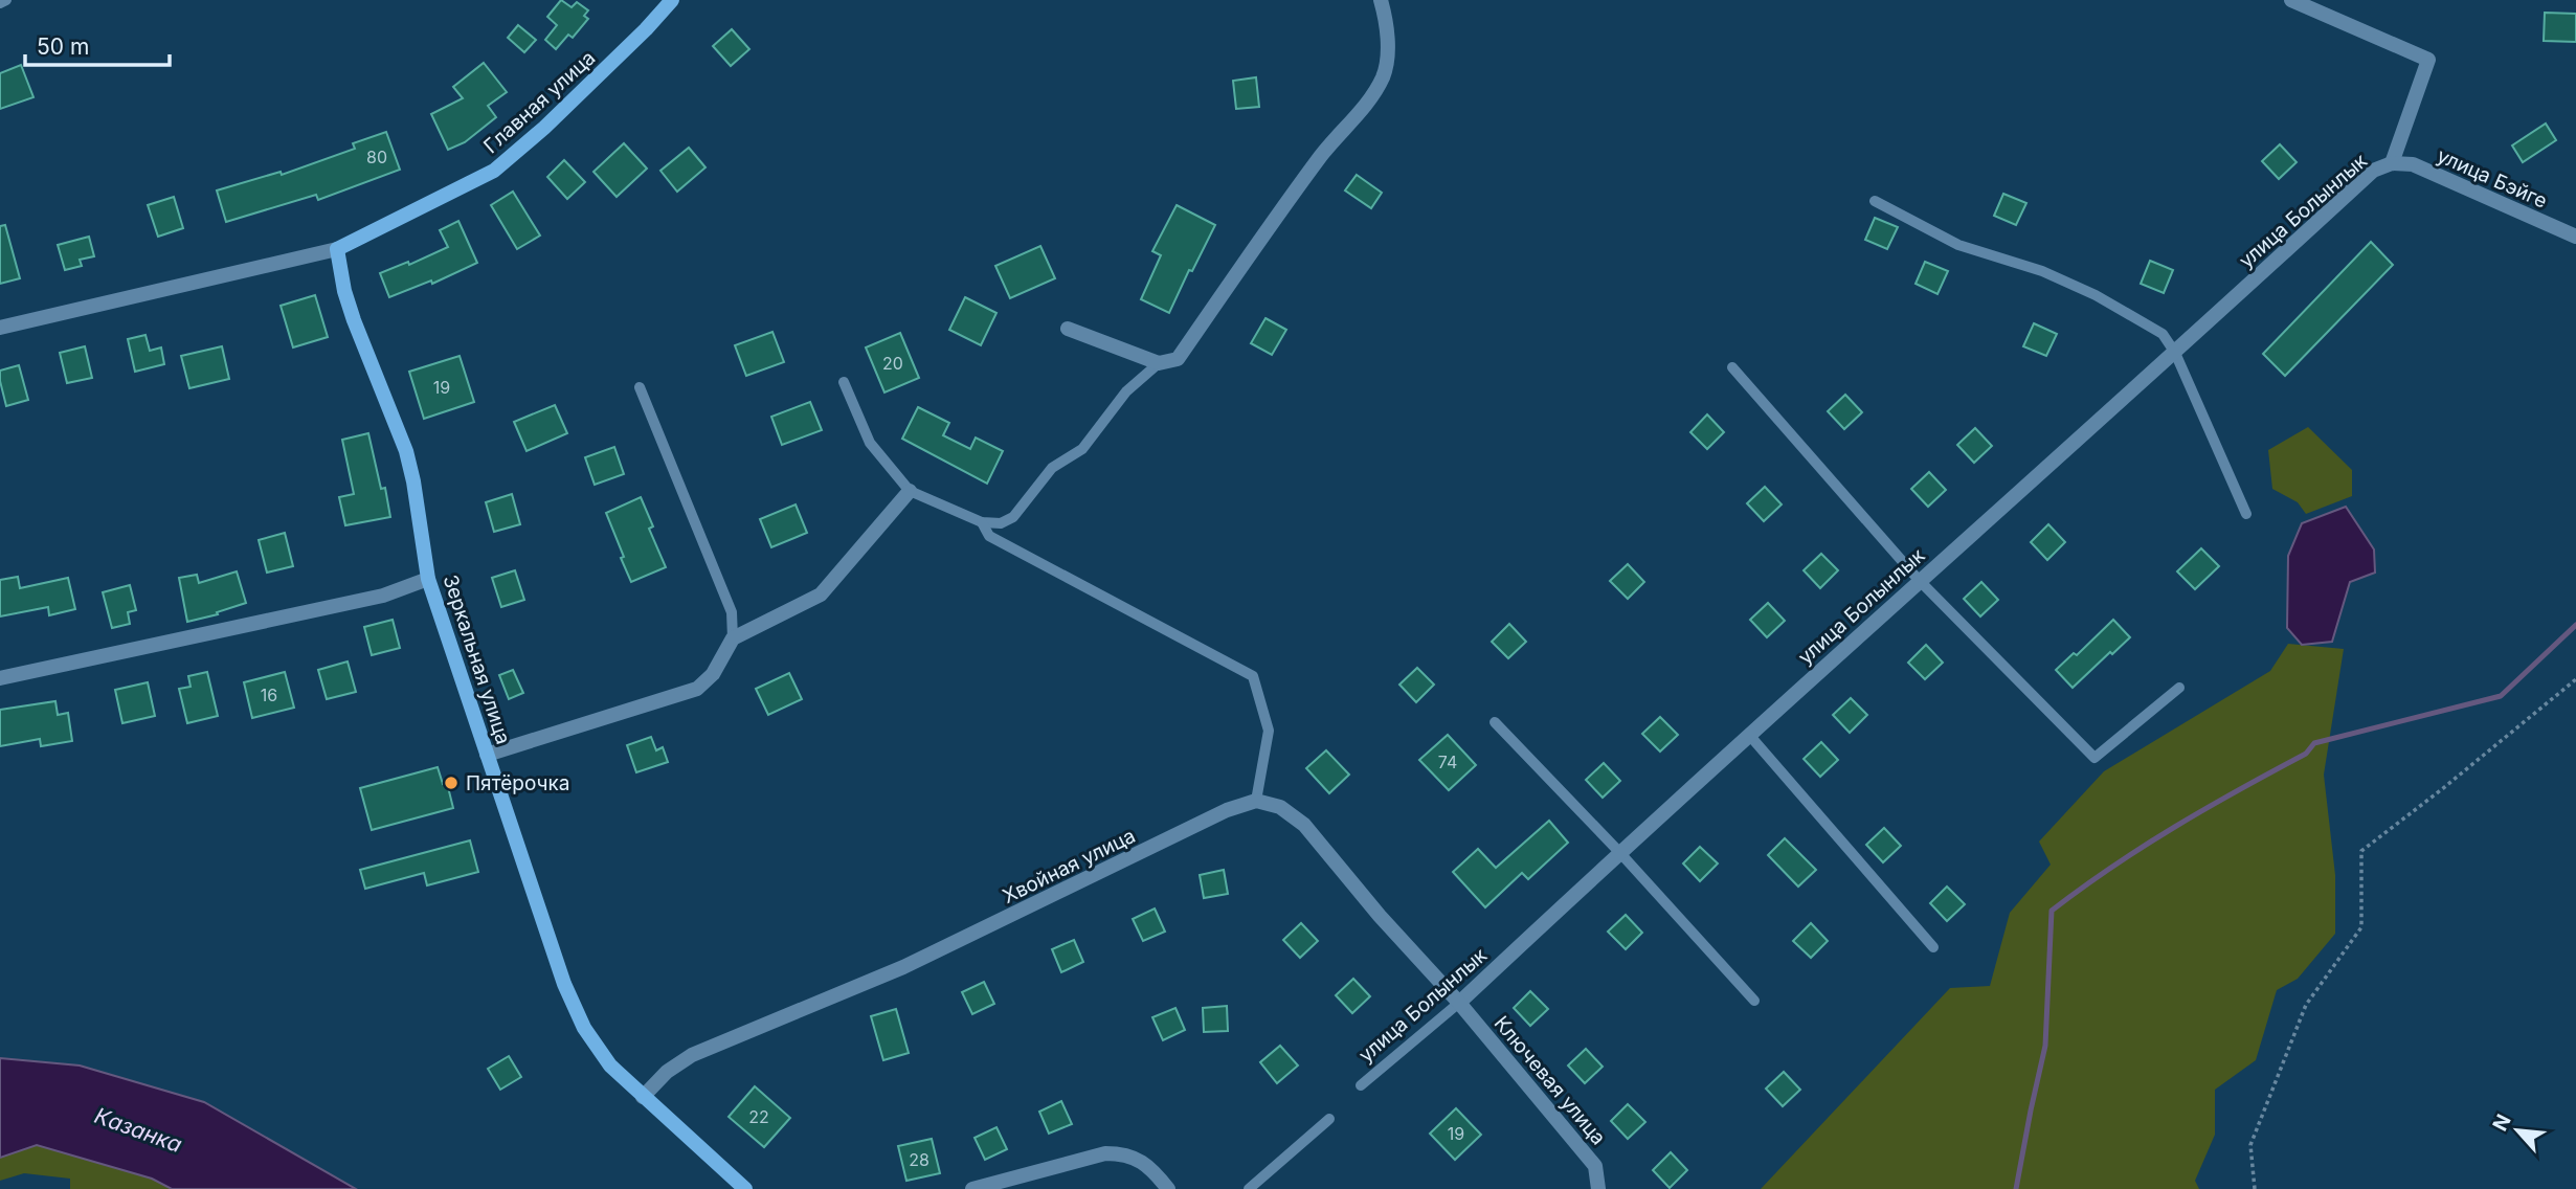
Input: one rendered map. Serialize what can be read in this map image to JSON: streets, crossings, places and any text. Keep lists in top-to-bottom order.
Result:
{
  "streets": {
    "street": [
      "Главная улица",
      "улица Бэйге",
      "улица Болынлык",
      "Зеркальная улица",
      "Хвойная улица",
      "Ключевая улица"
    ]
  },
  "crossings": [
    ["Главная улица", "Зеркальная улица"],
    ["улица Бэйге", "улица Болынлык"],
    ["улица Болынлык", "Ключевая улица"],
    ["Зеркальная улица", "Хвойная улица"]
  ],
  "water": ["Казанка"],
  "places": ["Пятёрочка"],
  "house_numbers": [
    "80",
    "20",
    "19",
    "16",
    "74",
    "22",
    "19",
    "28"
  ],
  "scale_bar": "50 m",
  "north": "top left"
}
